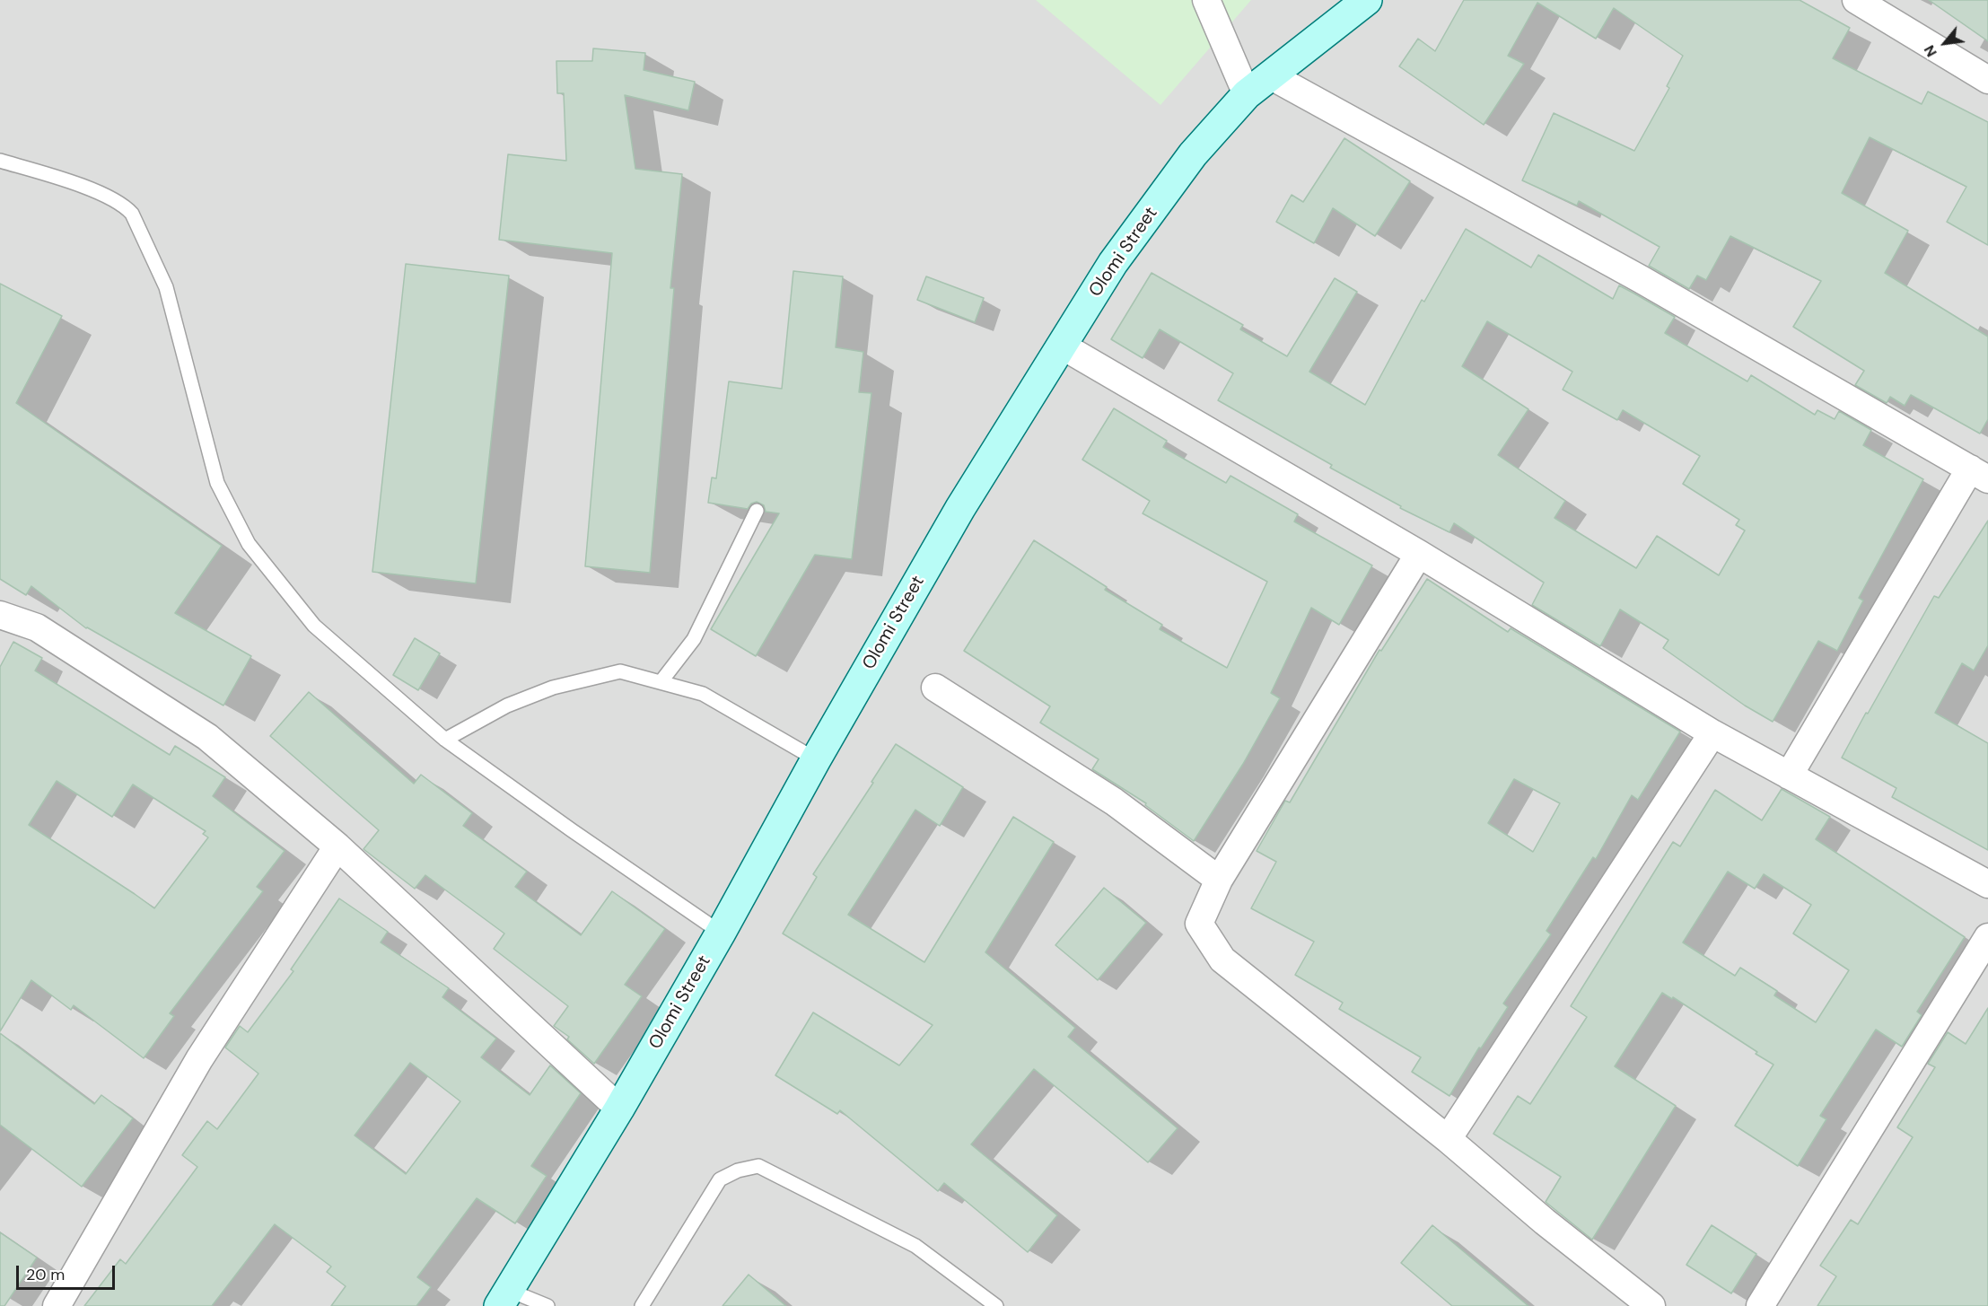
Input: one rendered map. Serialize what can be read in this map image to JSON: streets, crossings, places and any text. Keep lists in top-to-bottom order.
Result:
{
  "streets": {
    "main road": ["Olomi Street"]
  },
  "scale_bar": "20 m",
  "north": "bottom left"
}
